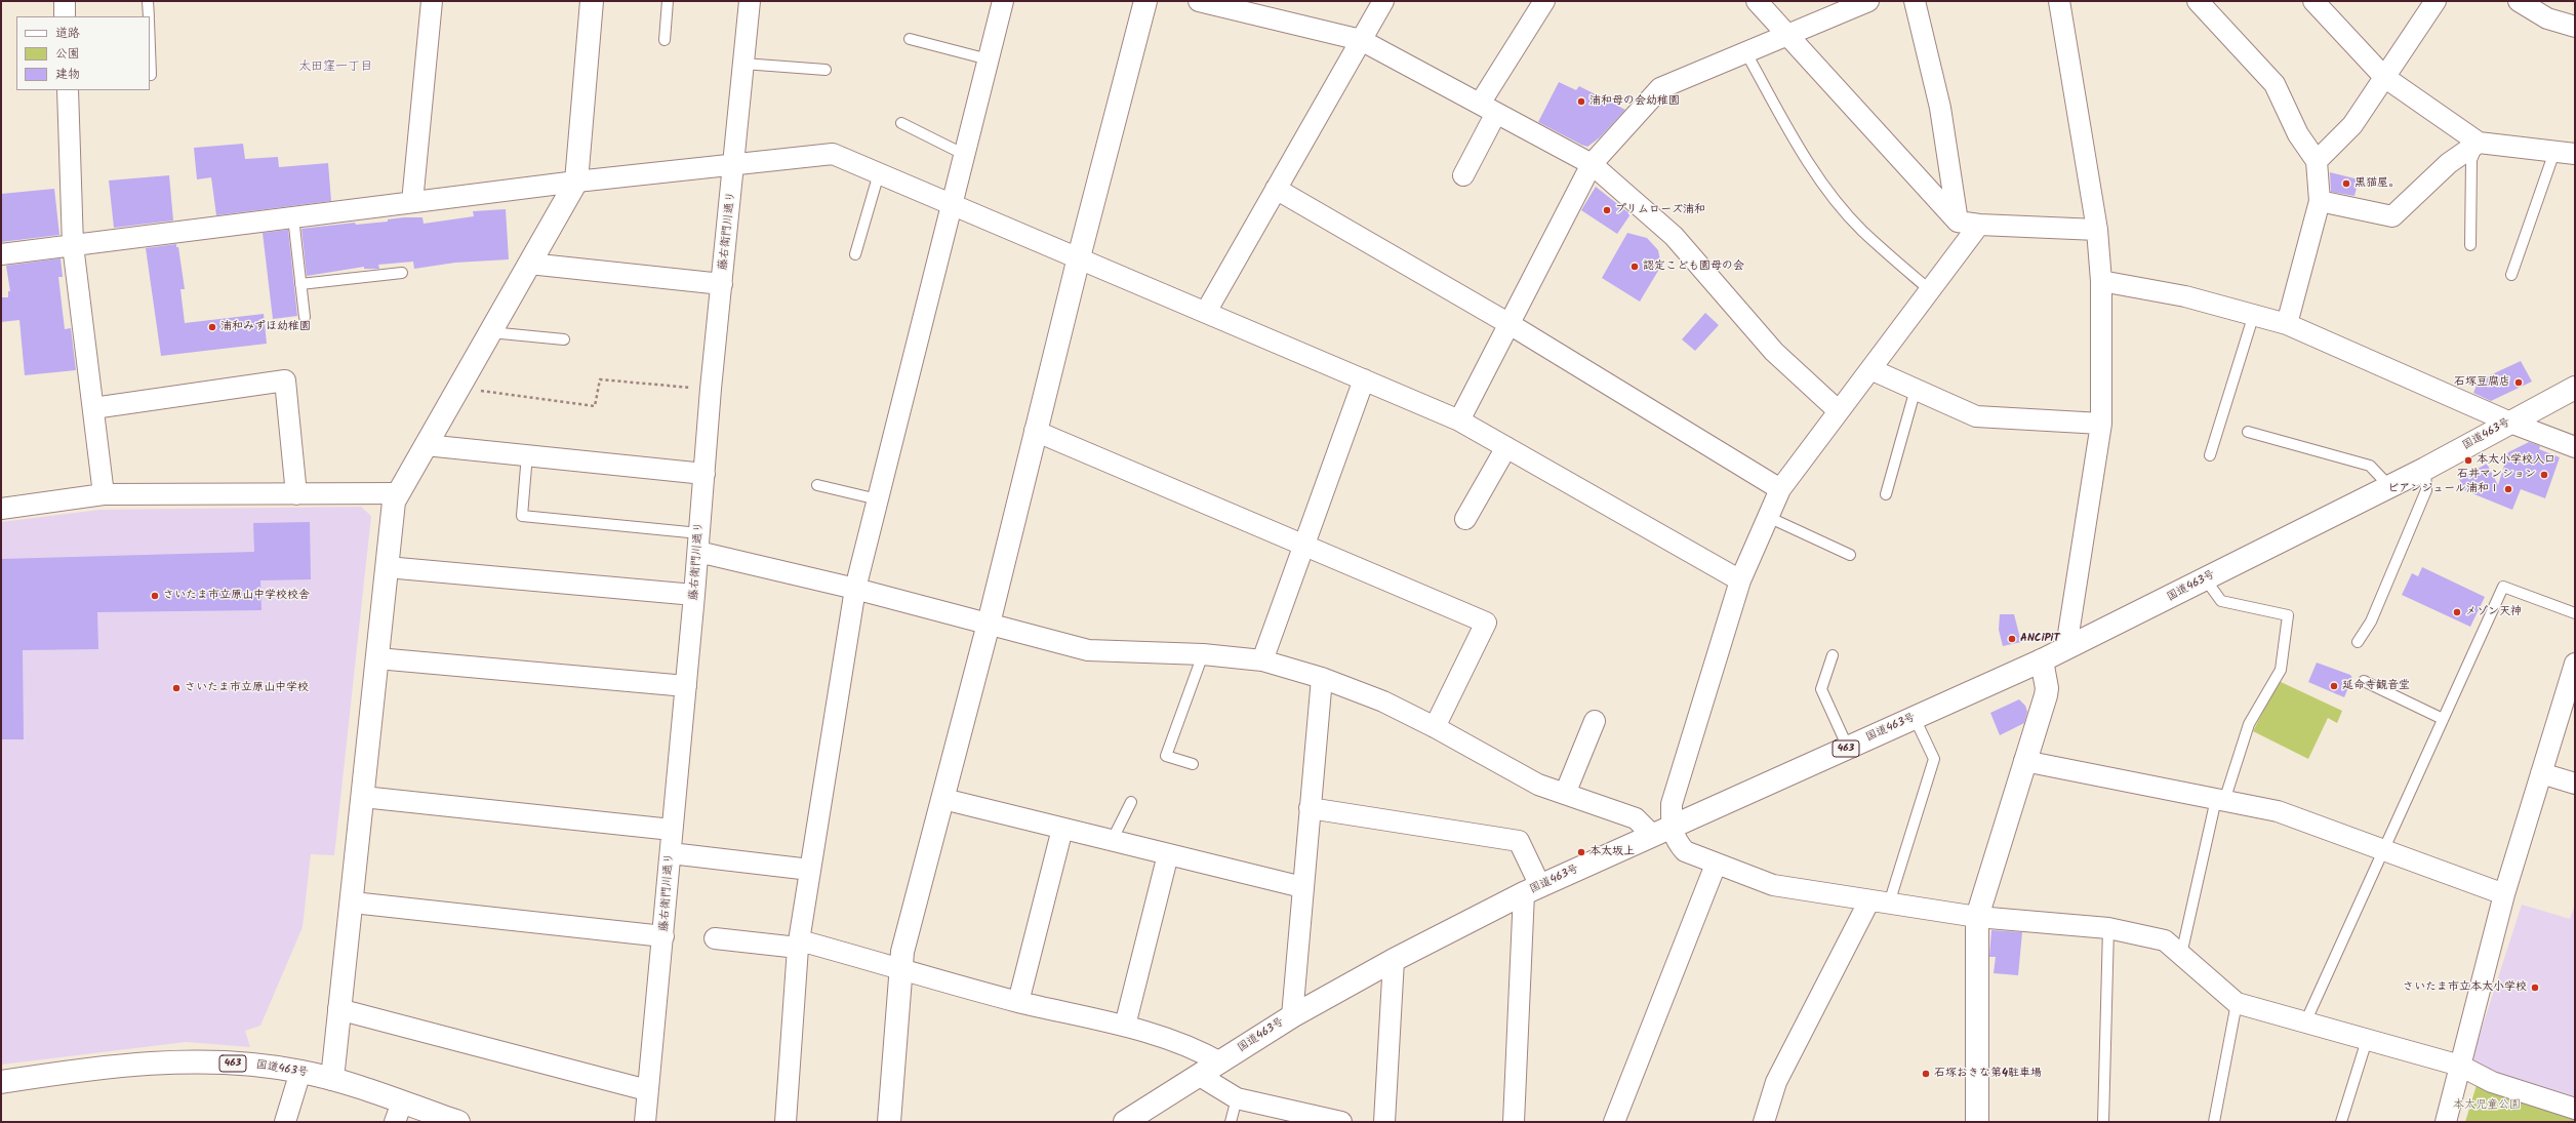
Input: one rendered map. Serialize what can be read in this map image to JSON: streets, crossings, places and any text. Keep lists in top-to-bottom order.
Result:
{
  "streets": {
    "main road": ["国道463号", "463"],
    "street": ["藤右衛門川通り"]
  },
  "districts": ["太田窪一丁目"],
  "parks": ["本太児童公園"],
  "places": [
    "浦和母の会幼稚園",
    "黒猫屋。",
    "プリムローズ浦和",
    "認定こども園母の会",
    "浦和みずほ幼稚園",
    "石塚豆腐店",
    "本太小学校入口",
    "石井マンション",
    "ビアンジュール浦和Ⅰ",
    "さいたま市立原山中学校校舎",
    "メゾン天神",
    "ANCiPiT",
    "延命寺観音堂",
    "さいたま市立原山中学校",
    "本太坂上",
    "さいたま市立本太小学校",
    "石塚おきな第4駐車場"
  ],
  "legend": ["道路", "公園", "建物"]
}
